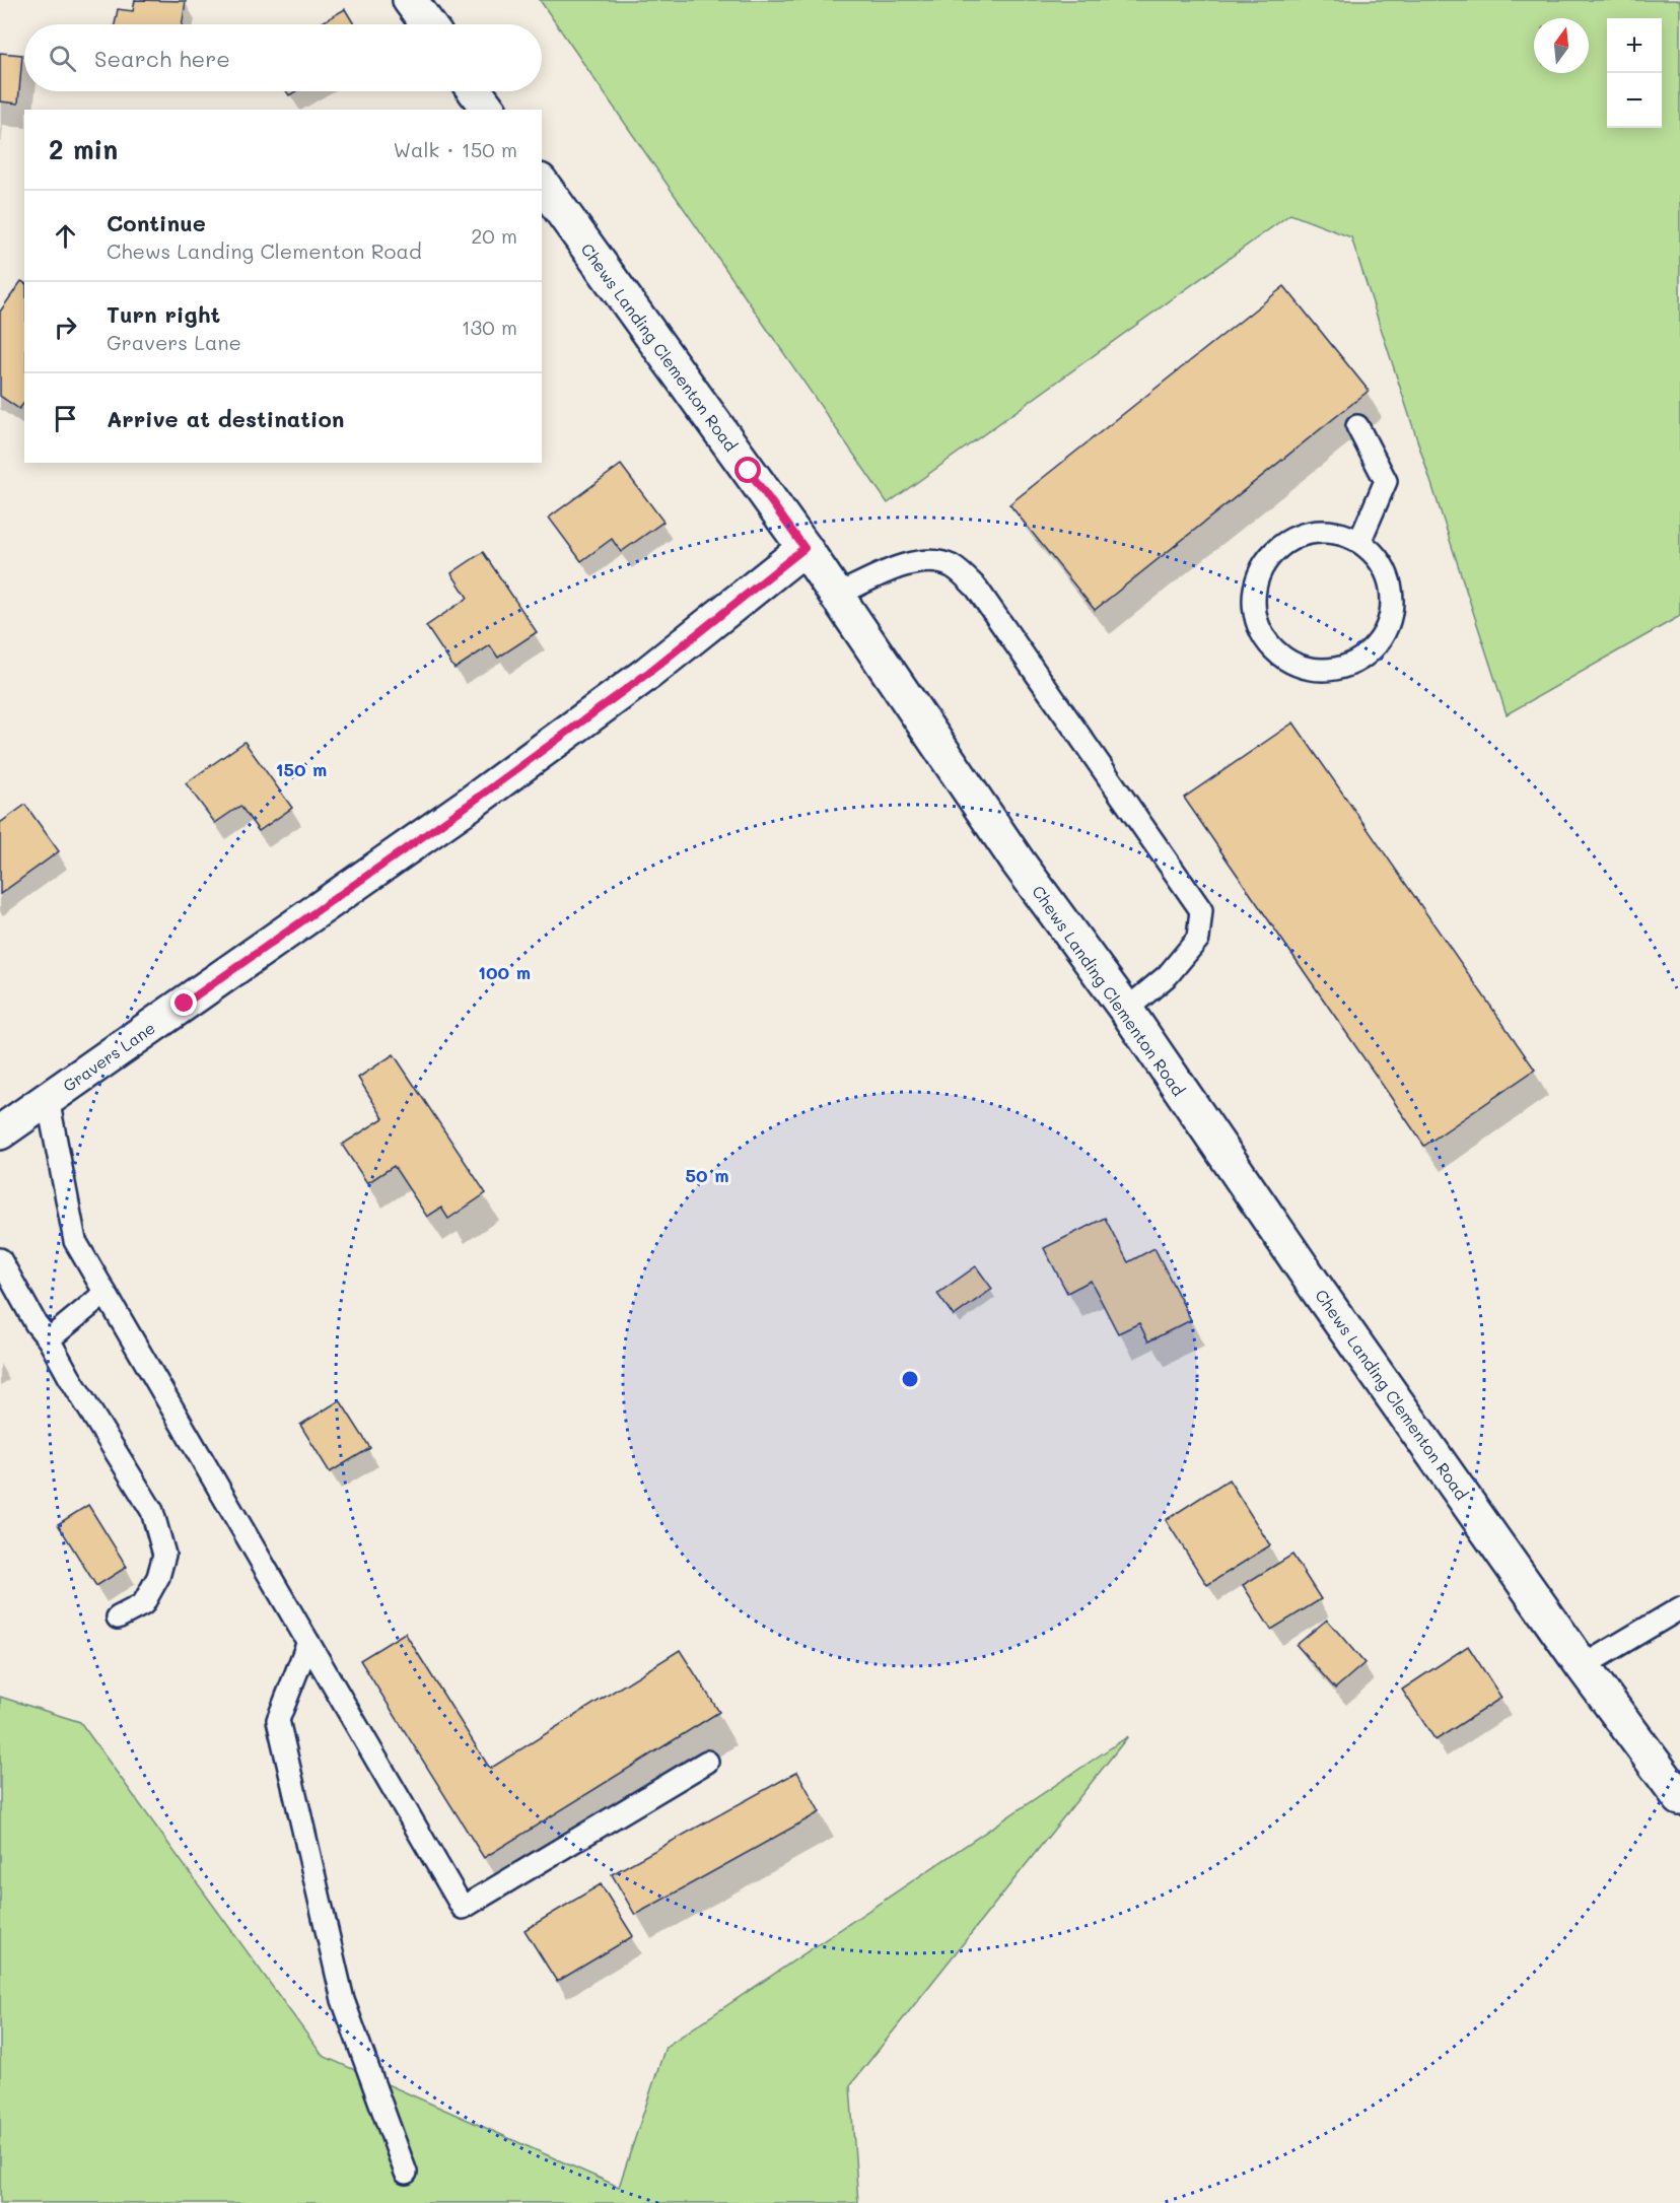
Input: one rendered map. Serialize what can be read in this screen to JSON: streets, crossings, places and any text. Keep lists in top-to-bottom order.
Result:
{
  "streets": {
    "main road": ["Chews Landing Clementon Road", "Gravers Lane"]
  },
  "crossings": [
    ["Chews Landing Clementon Road", "Gravers Lane"]
  ],
  "north": "top",
  "page": {
    "map_buttons": ["+", "−"],
    "search": "Search here",
    "heading": ["2 min", "Walk · 150 m"],
    "list": [
      ["Continue", "Chews Landing Clementon Road", "20 m"],
      ["Turn right", "Gravers Lane", "130 m"],
      "Arrive at destination"
    ]
  },
  "rings": ["150 m", "100 m", "50 m"]
}
